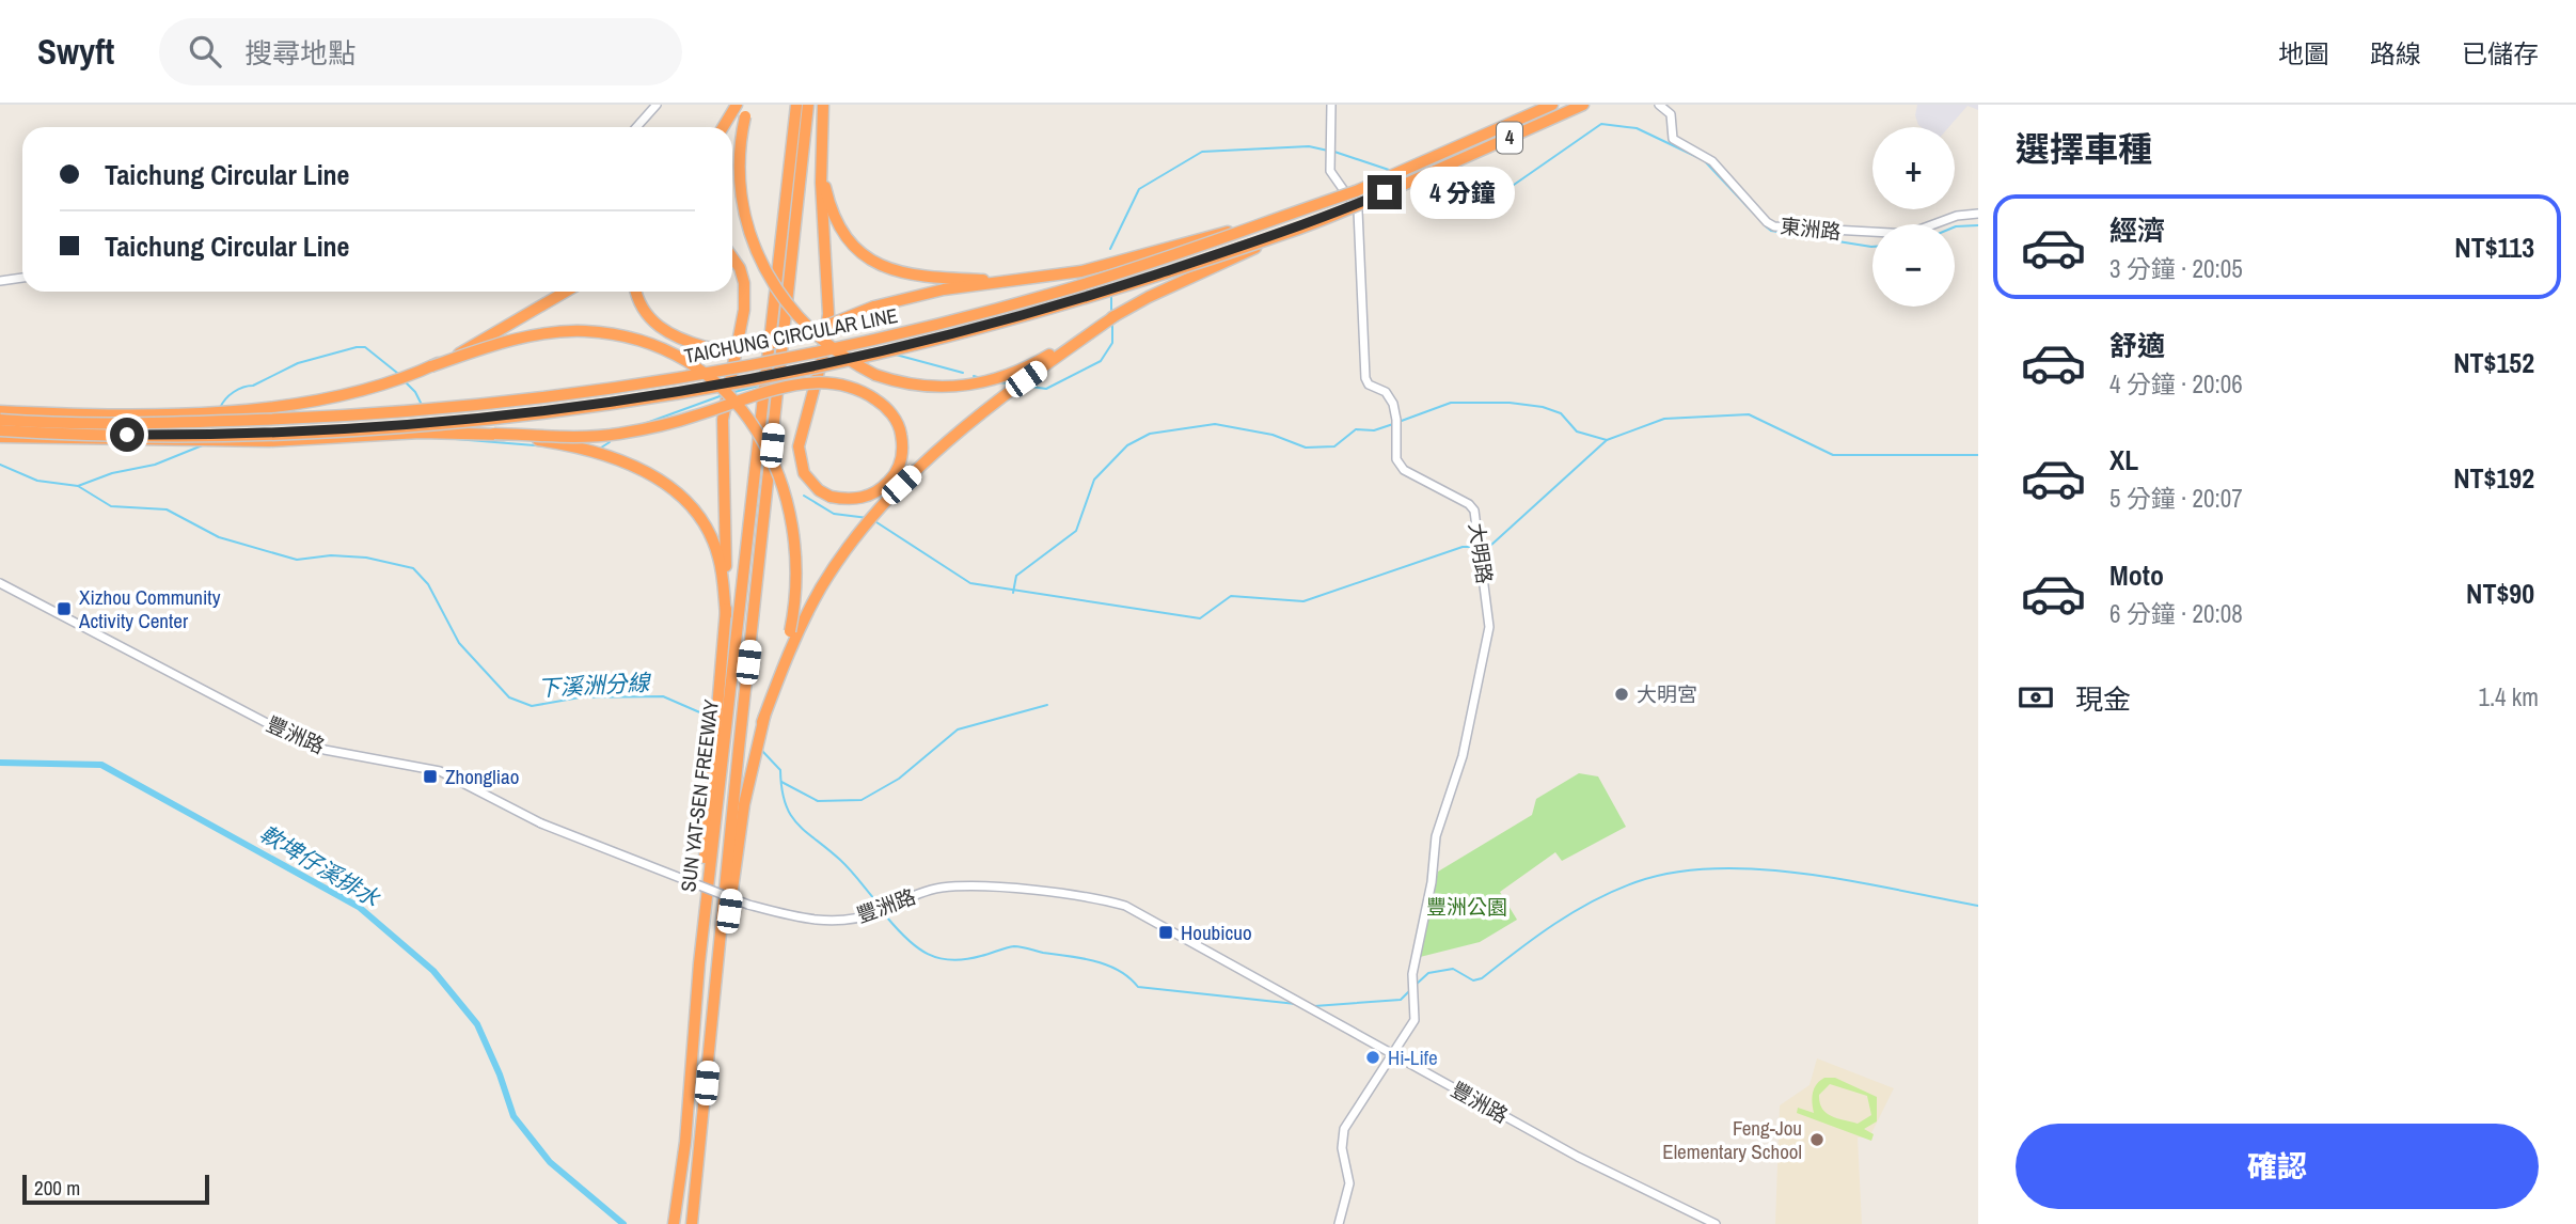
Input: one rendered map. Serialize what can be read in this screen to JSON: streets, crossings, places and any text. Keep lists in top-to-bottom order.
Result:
{
  "streets": {
    "highway": ["4", "TAICHUNG CIRCULAR LINE", "SUN YAT-SEN FREEWAY"],
    "street": ["東洲路", "大明路", "豐洲路"]
  },
  "crossings": [
    ["大明路", "豐洲路"]
  ],
  "water": ["下溪洲分線", "軟埤仔溪排水"],
  "parks": ["豐洲公園"],
  "places": {
    "transit": ["Xizhou Community Activity Center", "Zhongliao", "Houbicuo"],
    "other": ["大明宮", "Hi-Life", "Feng-Jou Elementary School"]
  },
  "scale_bar": "200 m",
  "page": {
    "header": "Swyft",
    "search": "搜尋地點",
    "nav": ["地圖", "路線", "已儲存"],
    "heading": "選擇車種",
    "map_buttons": ["+", "−"],
    "banner": ["Taichung Circular Line", "Taichung Circular Line"],
    "bubble": "4 分鐘",
    "list": [
      {
        "name": "經濟",
        "note": "3 分鐘 · 20:05",
        "value": "NT$113"
      },
      {
        "name": "舒適",
        "note": "4 分鐘 · 20:06",
        "value": "NT$152"
      },
      {
        "name": "XL",
        "note": "5 分鐘 · 20:07",
        "value": "NT$192"
      },
      {
        "name": "Moto",
        "note": "6 分鐘 · 20:08",
        "value": "NT$90"
      }
    ],
    "pay": ["現金", "1.4 km"],
    "buttons": "確認",
    "scale": "200 m"
  }
}
